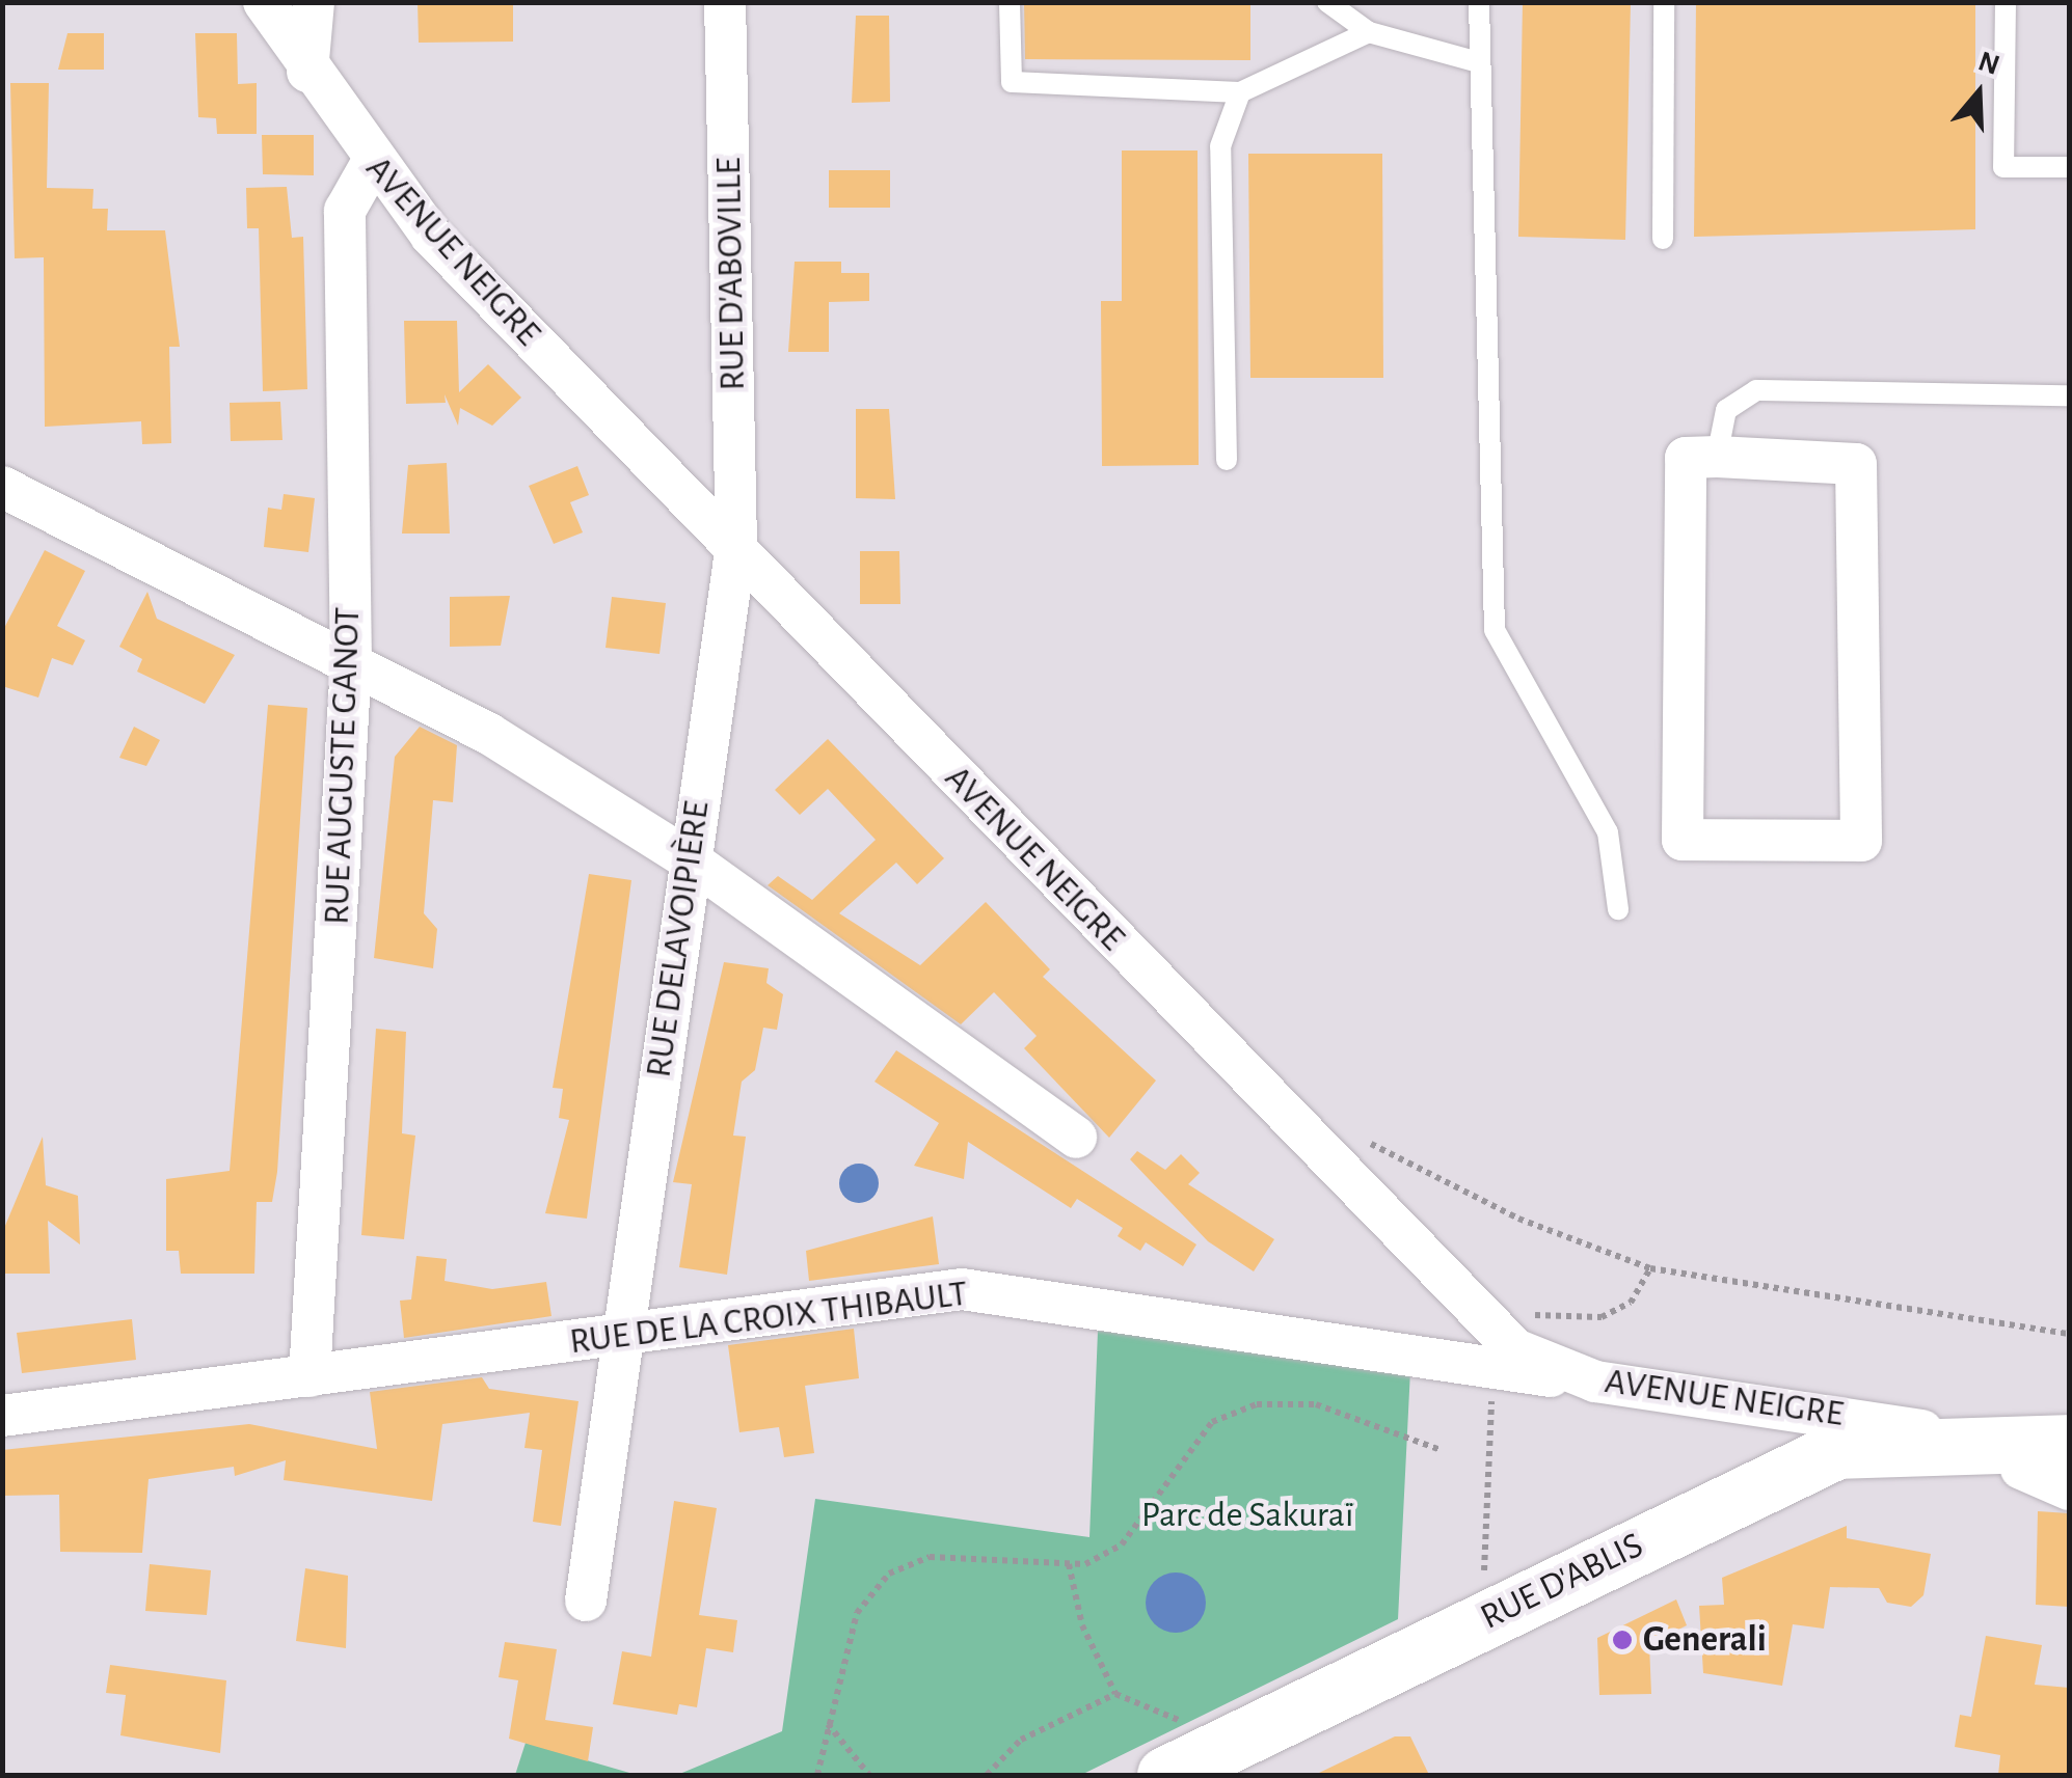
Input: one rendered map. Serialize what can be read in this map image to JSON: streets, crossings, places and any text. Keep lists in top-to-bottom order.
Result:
{
  "streets": {
    "main road": ["RUE D'ABLIS"],
    "street": [
      "AVENUE NEIGRE",
      "RUE D'ABOVILLE",
      "RUE AUGUSTE GANOT",
      "RUE DELAVOIPIÈRE",
      "RUE DE LA CROIX THIBAULT"
    ]
  },
  "crossings": [
    ["AVENUE NEIGRE", "RUE D'ABOVILLE"],
    ["AVENUE NEIGRE", "RUE AUGUSTE GANOT"],
    ["AVENUE NEIGRE", "RUE DELAVOIPIÈRE"],
    ["AVENUE NEIGRE", "RUE DE LA CROIX THIBAULT"],
    ["AVENUE NEIGRE", "RUE D'ABLIS"],
    ["RUE D'ABOVILLE", "RUE DELAVOIPIÈRE"],
    ["RUE AUGUSTE GANOT", "RUE DE LA CROIX THIBAULT"],
    ["RUE DELAVOIPIÈRE", "RUE DE LA CROIX THIBAULT"]
  ],
  "parks": ["Parc de Sakuraï"],
  "places": ["Generali"],
  "north": "top"
}
